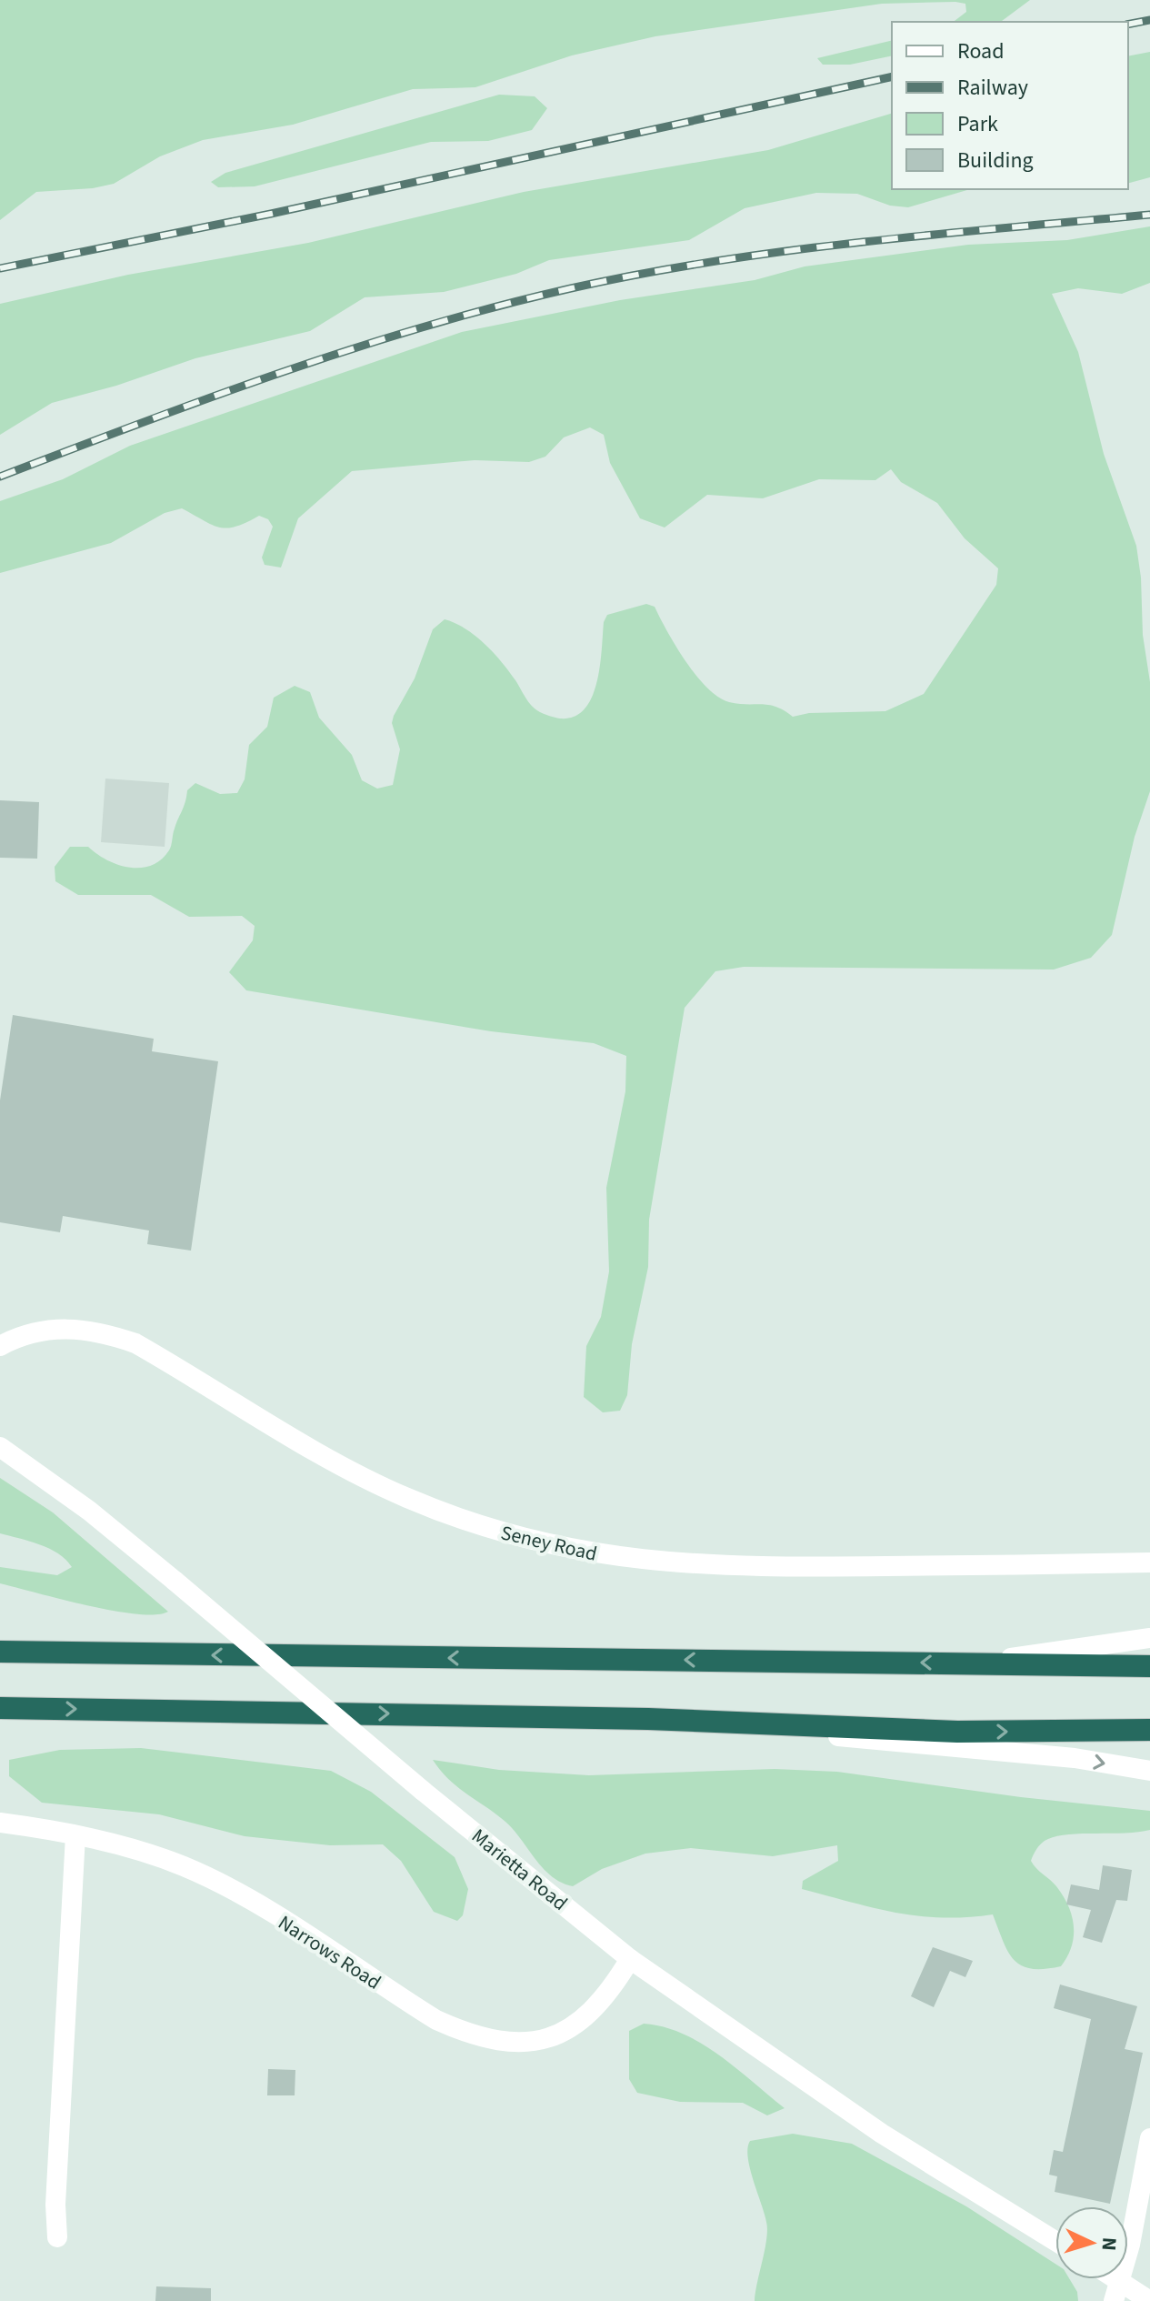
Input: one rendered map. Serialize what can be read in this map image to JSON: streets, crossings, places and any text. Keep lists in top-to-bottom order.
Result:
{
  "streets": {
    "street": ["Seney Road", "Marietta Road", "Narrows Road"]
  },
  "crossings": [
    ["Marietta Road", "Narrows Road"]
  ],
  "legend": [
    "Road",
    "Railway",
    "Park",
    "Building"
  ],
  "north": "right"
}
